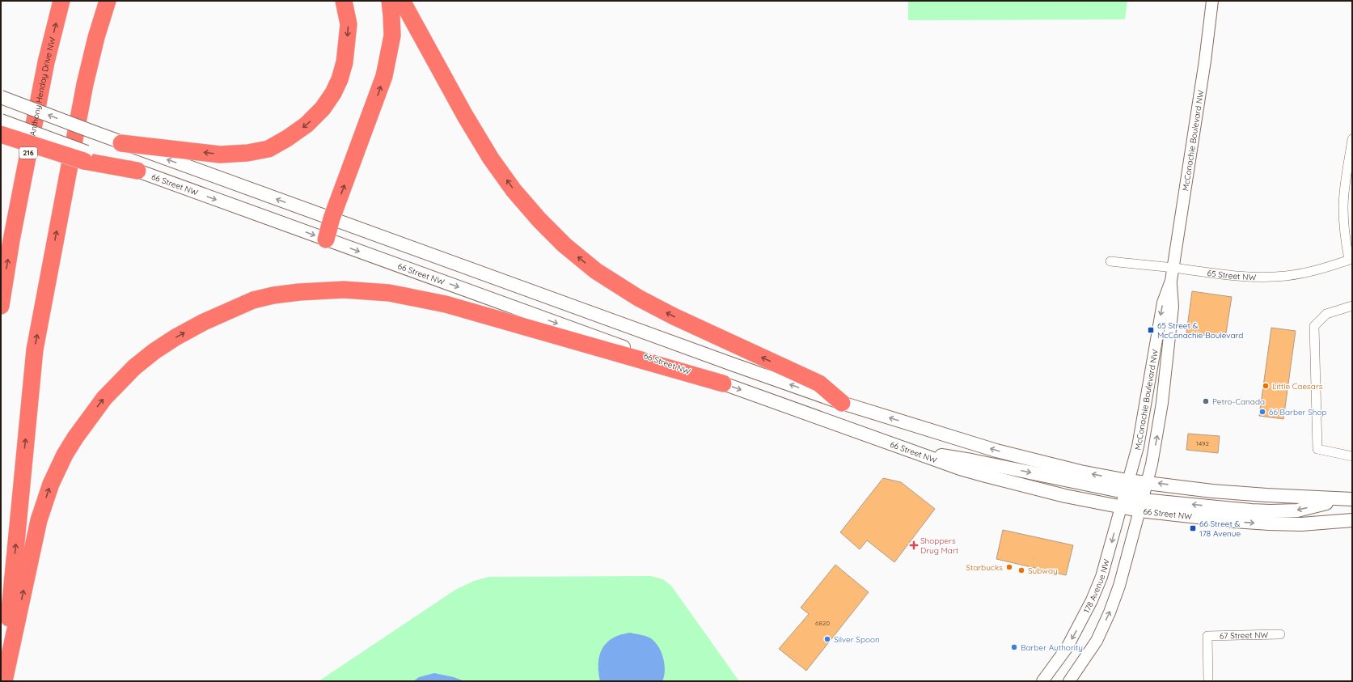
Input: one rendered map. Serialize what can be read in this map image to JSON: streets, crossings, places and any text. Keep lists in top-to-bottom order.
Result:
{
  "streets": {
    "highway": ["Anthony Henday Drive NW", "216"],
    "main road": ["66 Street NW"],
    "street": [
      "McConachie Boulevard NW",
      "65 Street NW",
      "178 Avenue NW",
      "67 Street NW"
    ]
  },
  "crossings": [
    ["McConachie Boulevard NW", "65 Street NW"],
    ["McConachie Boulevard NW", "178 Avenue NW"],
    ["66 Street NW", "178 Avenue NW"]
  ],
  "places": {
    "transit": ["65 Street & McConachie Boulevard", "66 Street & 178 Avenue"],
    "other": [
      "Little Caesars",
      "Petro-Canada",
      "66 Barber Shop",
      "Starbucks",
      "Subway",
      "Silver Spoon",
      "Barber Authority"
    ],
    "health": ["Shoppers Drug Mart"]
  },
  "house_numbers": ["1492", "6820"]
}
